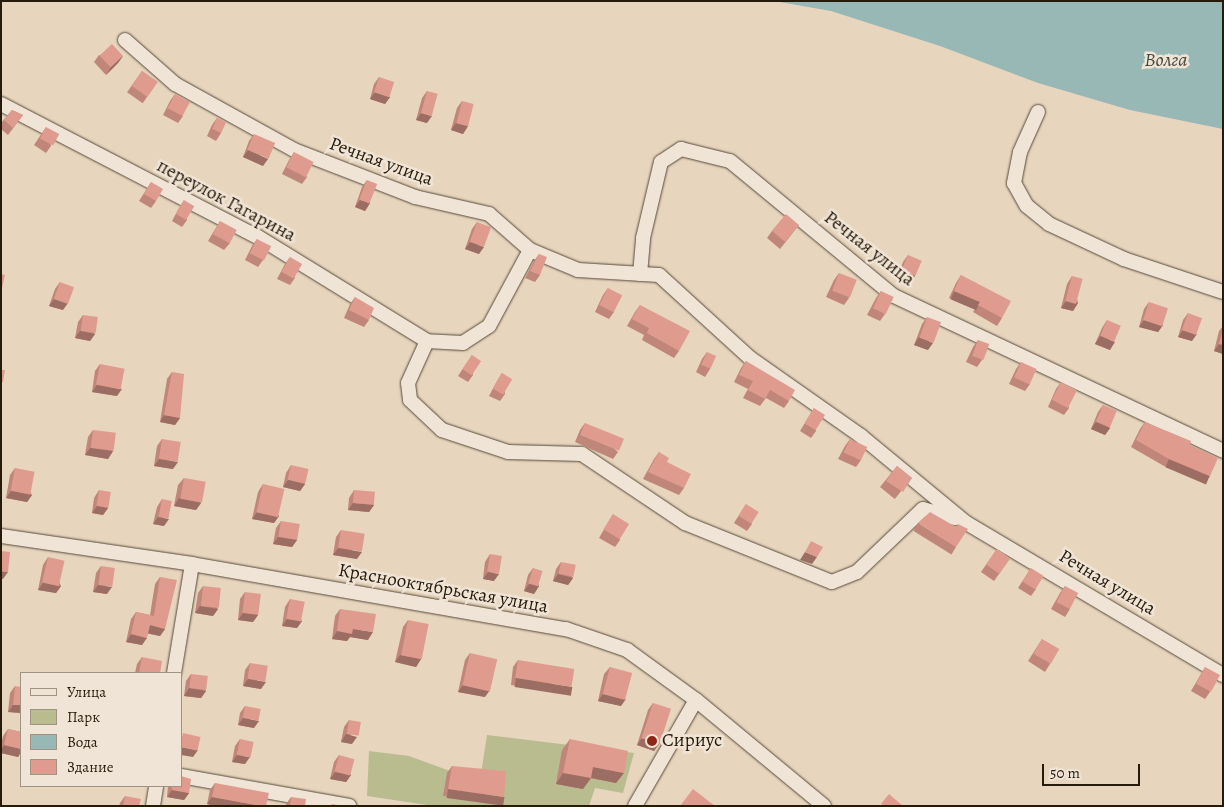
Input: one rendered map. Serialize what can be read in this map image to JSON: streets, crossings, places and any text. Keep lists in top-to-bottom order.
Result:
{
  "streets": {
    "street": ["Речная улица", "переулок Гагарина", "Краснооктябрьская улица"]
  },
  "water": ["Волга"],
  "places": ["Сириус"],
  "legend": [
    "Улица",
    "Парк",
    "Вода",
    "Здание"
  ],
  "scale_bar": "50 m"
}
